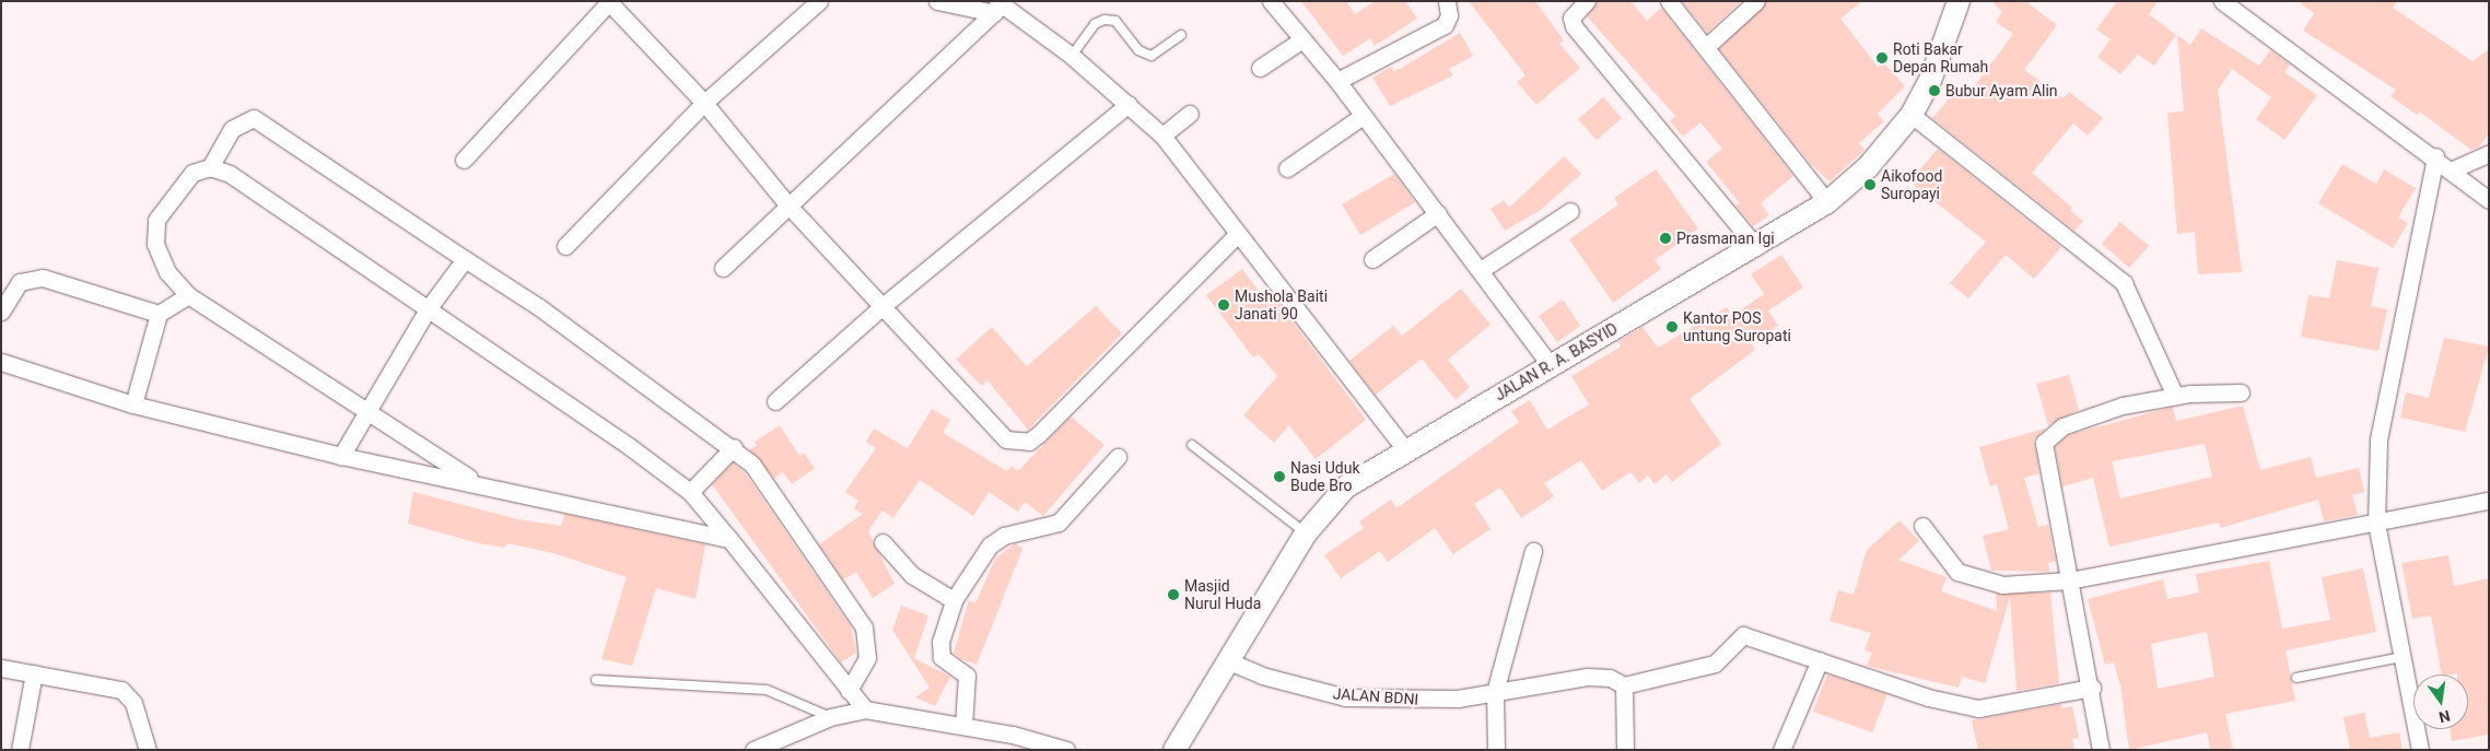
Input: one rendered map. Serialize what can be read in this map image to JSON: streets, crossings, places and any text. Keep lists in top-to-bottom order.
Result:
{
  "streets": {
    "main road": ["JALAN R. A. BASYID"],
    "street": ["JALAN BDNI"]
  },
  "crossings": [
    ["JALAN R. A. BASYID", "JALAN BDNI"]
  ],
  "places": [
    "Roti Bakar Depan Rumah",
    "Bubur Ayam Alin",
    "Aikofood Suropayi",
    "Prasmanan Igi",
    "Mushola Baiti Janati 90",
    "Kantor POS untung Suropati",
    "Nasi Uduk Bude Bro",
    "Masjid Nurul Huda"
  ],
  "north": "bottom"
}
